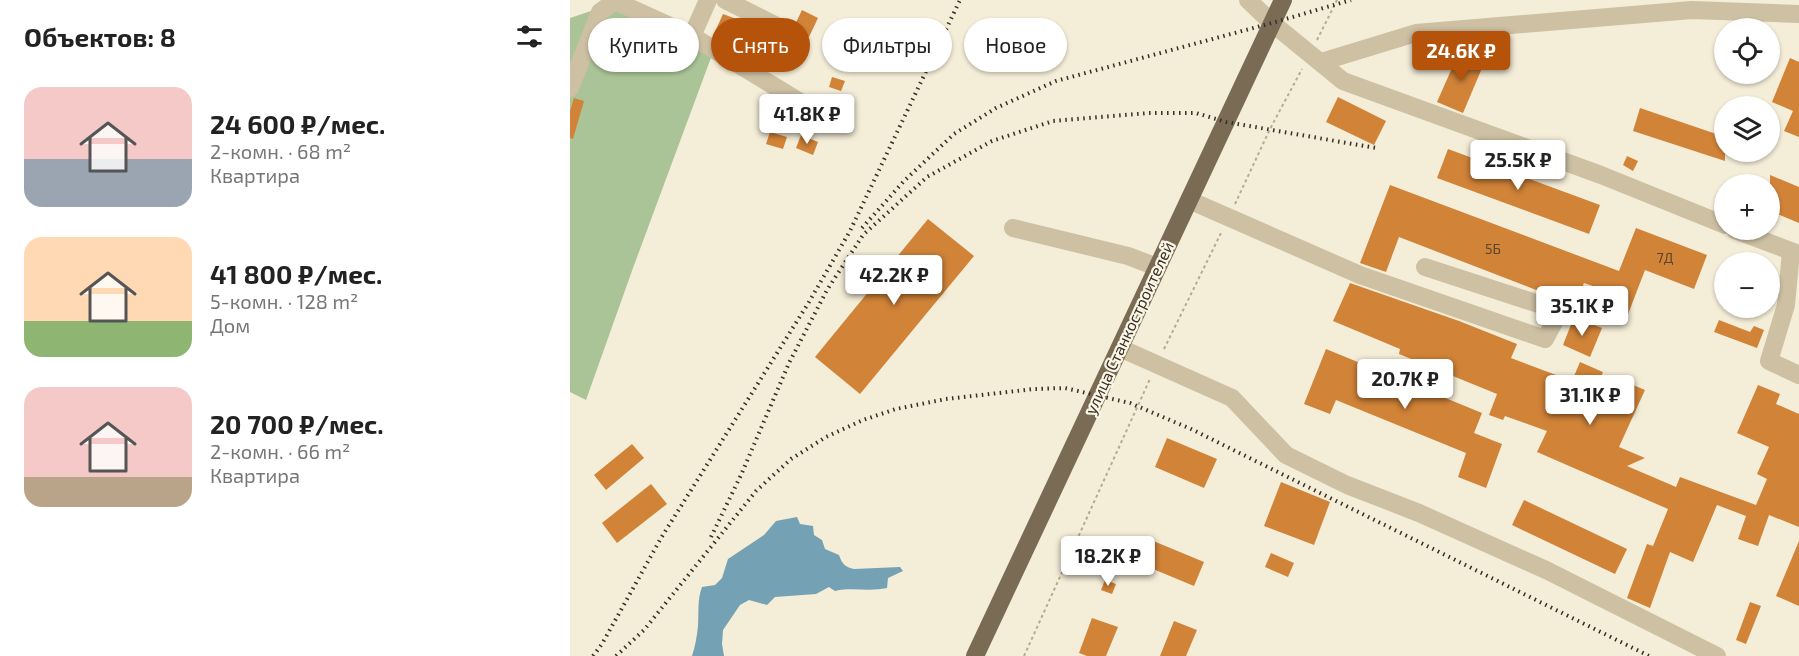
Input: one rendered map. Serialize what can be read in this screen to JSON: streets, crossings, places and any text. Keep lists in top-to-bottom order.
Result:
{
  "streets": {
    "main road": ["улица Станкостроителей"]
  },
  "house_numbers": ["5Б", "7Д"],
  "page": {
    "heading": "Объектов: 8",
    "map_buttons": ["+", "−"],
    "chip": [
      "Купить",
      "Снять",
      "Фильтры",
      "Новое"
    ],
    "price": [
      "24.6K ₽",
      "41.8K ₽",
      "25.5K ₽",
      "42.2K ₽",
      "35.1K ₽",
      "20.7K ₽",
      "31.1K ₽",
      "18.2K ₽"
    ],
    "list": [
      {
        "name": "24 600 ₽/мес.",
        "note": "2-комн. · 68 m² · Квартира"
      },
      {
        "name": "41 800 ₽/мес.",
        "note": "5-комн. · 128 m² · Дом"
      },
      {
        "name": "20 700 ₽/мес.",
        "note": "2-комн. · 66 m² · Квартира"
      }
    ]
  }
}
